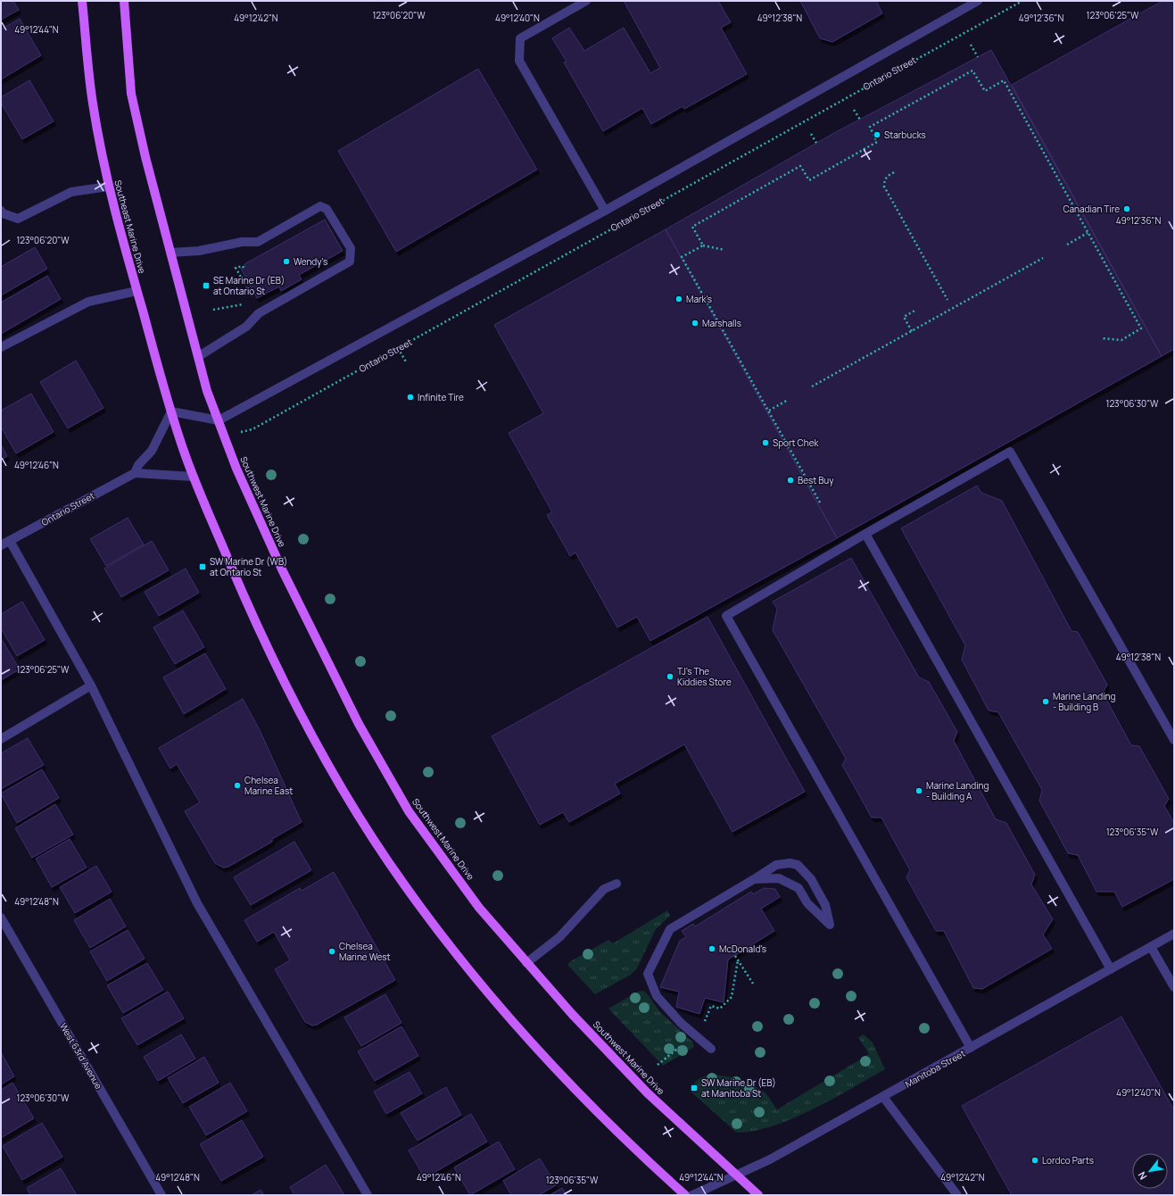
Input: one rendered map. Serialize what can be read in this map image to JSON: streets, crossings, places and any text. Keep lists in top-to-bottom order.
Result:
{
  "streets": {
    "main road": ["Southeast Marine Drive", "Southwest Marine Drive"],
    "street": ["Ontario Street", "West 63rd Avenue", "Manitoba Street"]
  },
  "crossings": [
    ["Ontario Street", "Southeast Marine Drive"],
    ["Ontario Street", "Southwest Marine Drive"],
    ["Southwest Marine Drive", "Manitoba Street"]
  ],
  "places": {
    "other": [
      "Starbucks",
      "Canadian Tire",
      "Wendy's",
      "Mark's",
      "Marshalls",
      "Infinite Tire",
      "Sport Chek",
      "Best Buy",
      "TJ's The Kiddies Store",
      "Marine Landing - Building B",
      "Chelsea Marine East",
      "Marine Landing - Building A",
      "McDonald's",
      "Chelsea Marine West",
      "Lordco Parts"
    ],
    "transit": ["SE Marine Dr (EB) at Ontario St", "SW Marine Dr (WB) at Ontario St", "SW Marine Dr (EB) at Manitoba St"]
  },
  "north": "bottom left",
  "coordinates": [
    "123°06'20\"W",
    "123°06'25\"W",
    "49°12'36\"N",
    "49°12'42\"N",
    "49°12'40\"N",
    "49°12'38\"N",
    "49°12'44\"N",
    "123°06'30\"W",
    "49°12'46\"N",
    "123°06'35\"W",
    "49°12'48\"N"
  ]
}
